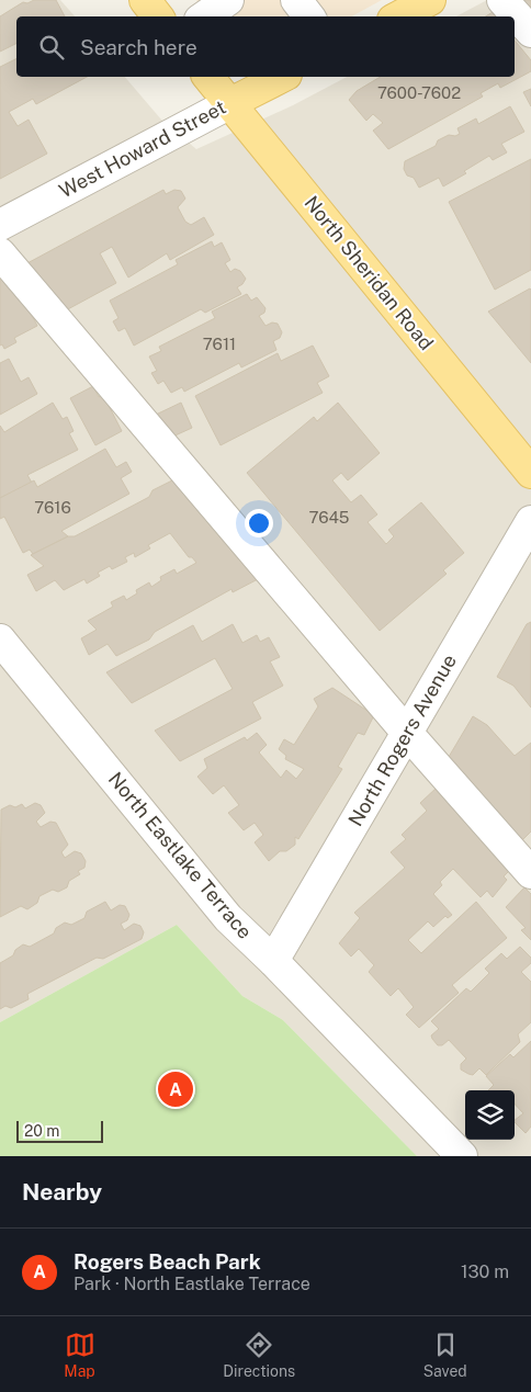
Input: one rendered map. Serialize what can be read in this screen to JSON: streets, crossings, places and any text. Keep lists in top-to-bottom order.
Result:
{
  "streets": {
    "main road": ["West Howard Street", "North Sheridan Road"],
    "street": ["North Rogers Avenue", "North Eastlake Terrace"]
  },
  "crossings": [
    ["West Howard Street", "North Sheridan Road"],
    ["North Rogers Avenue", "North Eastlake Terrace"]
  ],
  "house_numbers": [
    "7600-7602",
    "7611",
    "7616",
    "7645"
  ],
  "scale_bar": "20 m",
  "page": {
    "search": "Search here",
    "pins": "A",
    "scale": "20 m",
    "heading": "Nearby",
    "list": [
      {
        "mark": "A",
        "name": "Rogers Beach Park",
        "note": "Park · North Eastlake Terrace",
        "value": "130 m"
      }
    ],
    "nav": ["Map", "Directions", "Saved"]
  }
}
